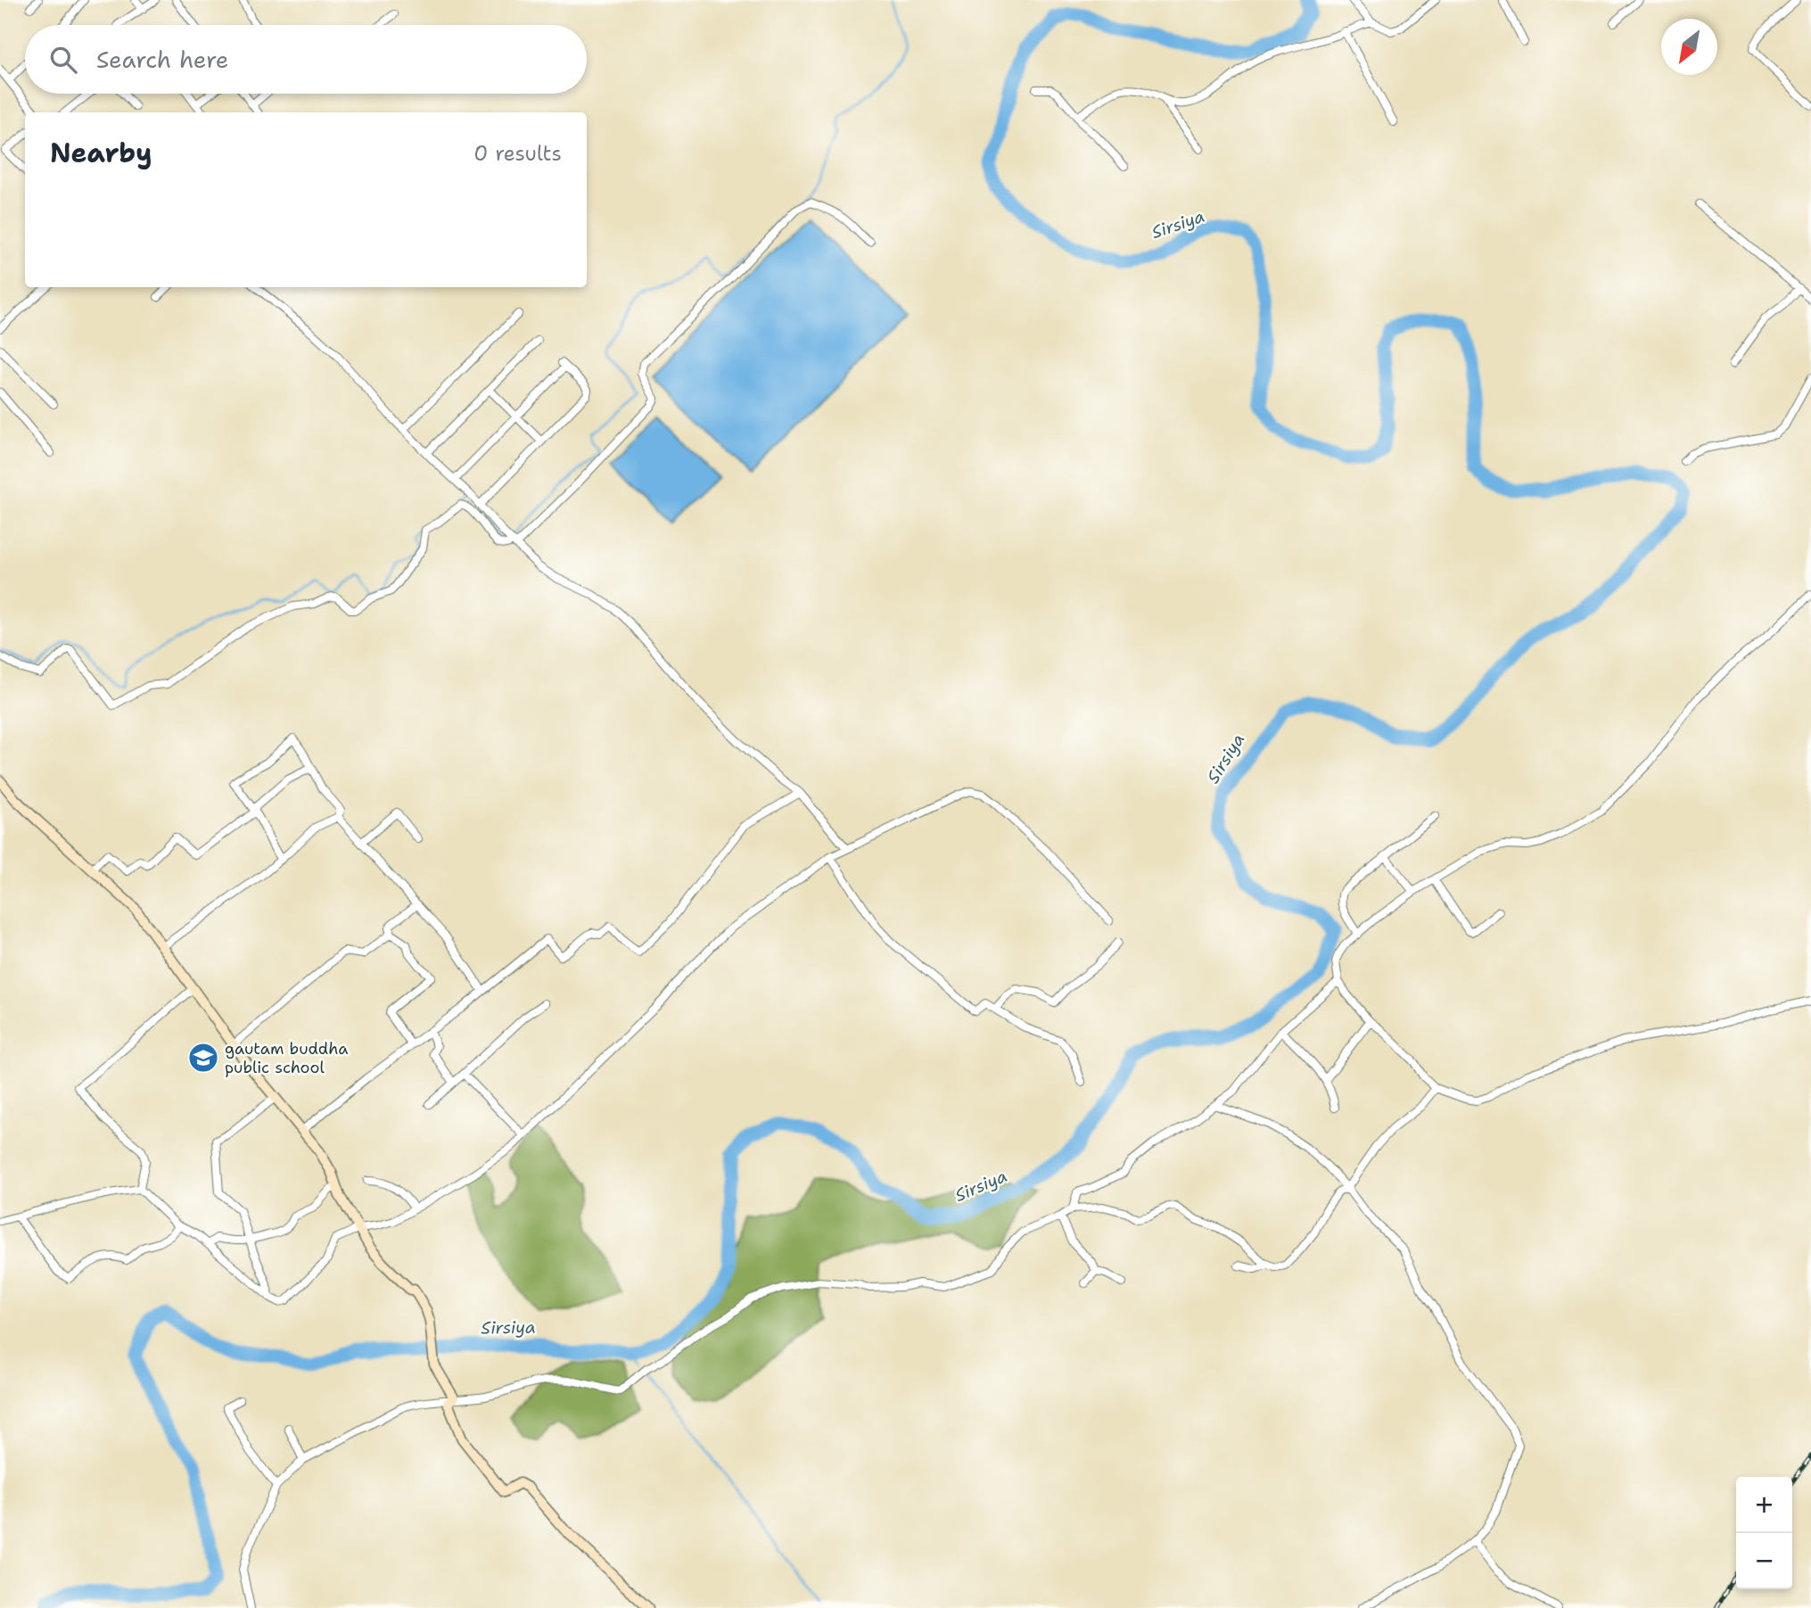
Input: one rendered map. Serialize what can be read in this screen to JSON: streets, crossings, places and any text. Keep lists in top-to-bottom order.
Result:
{
  "water": ["Sirsiya"],
  "places": {
    "school or university": ["gautam buddha public school"]
  },
  "north": "bottom left",
  "page": {
    "search": "Search here",
    "heading": ["Nearby", "0 results"],
    "map_buttons": ["+", "−"]
  }
}
